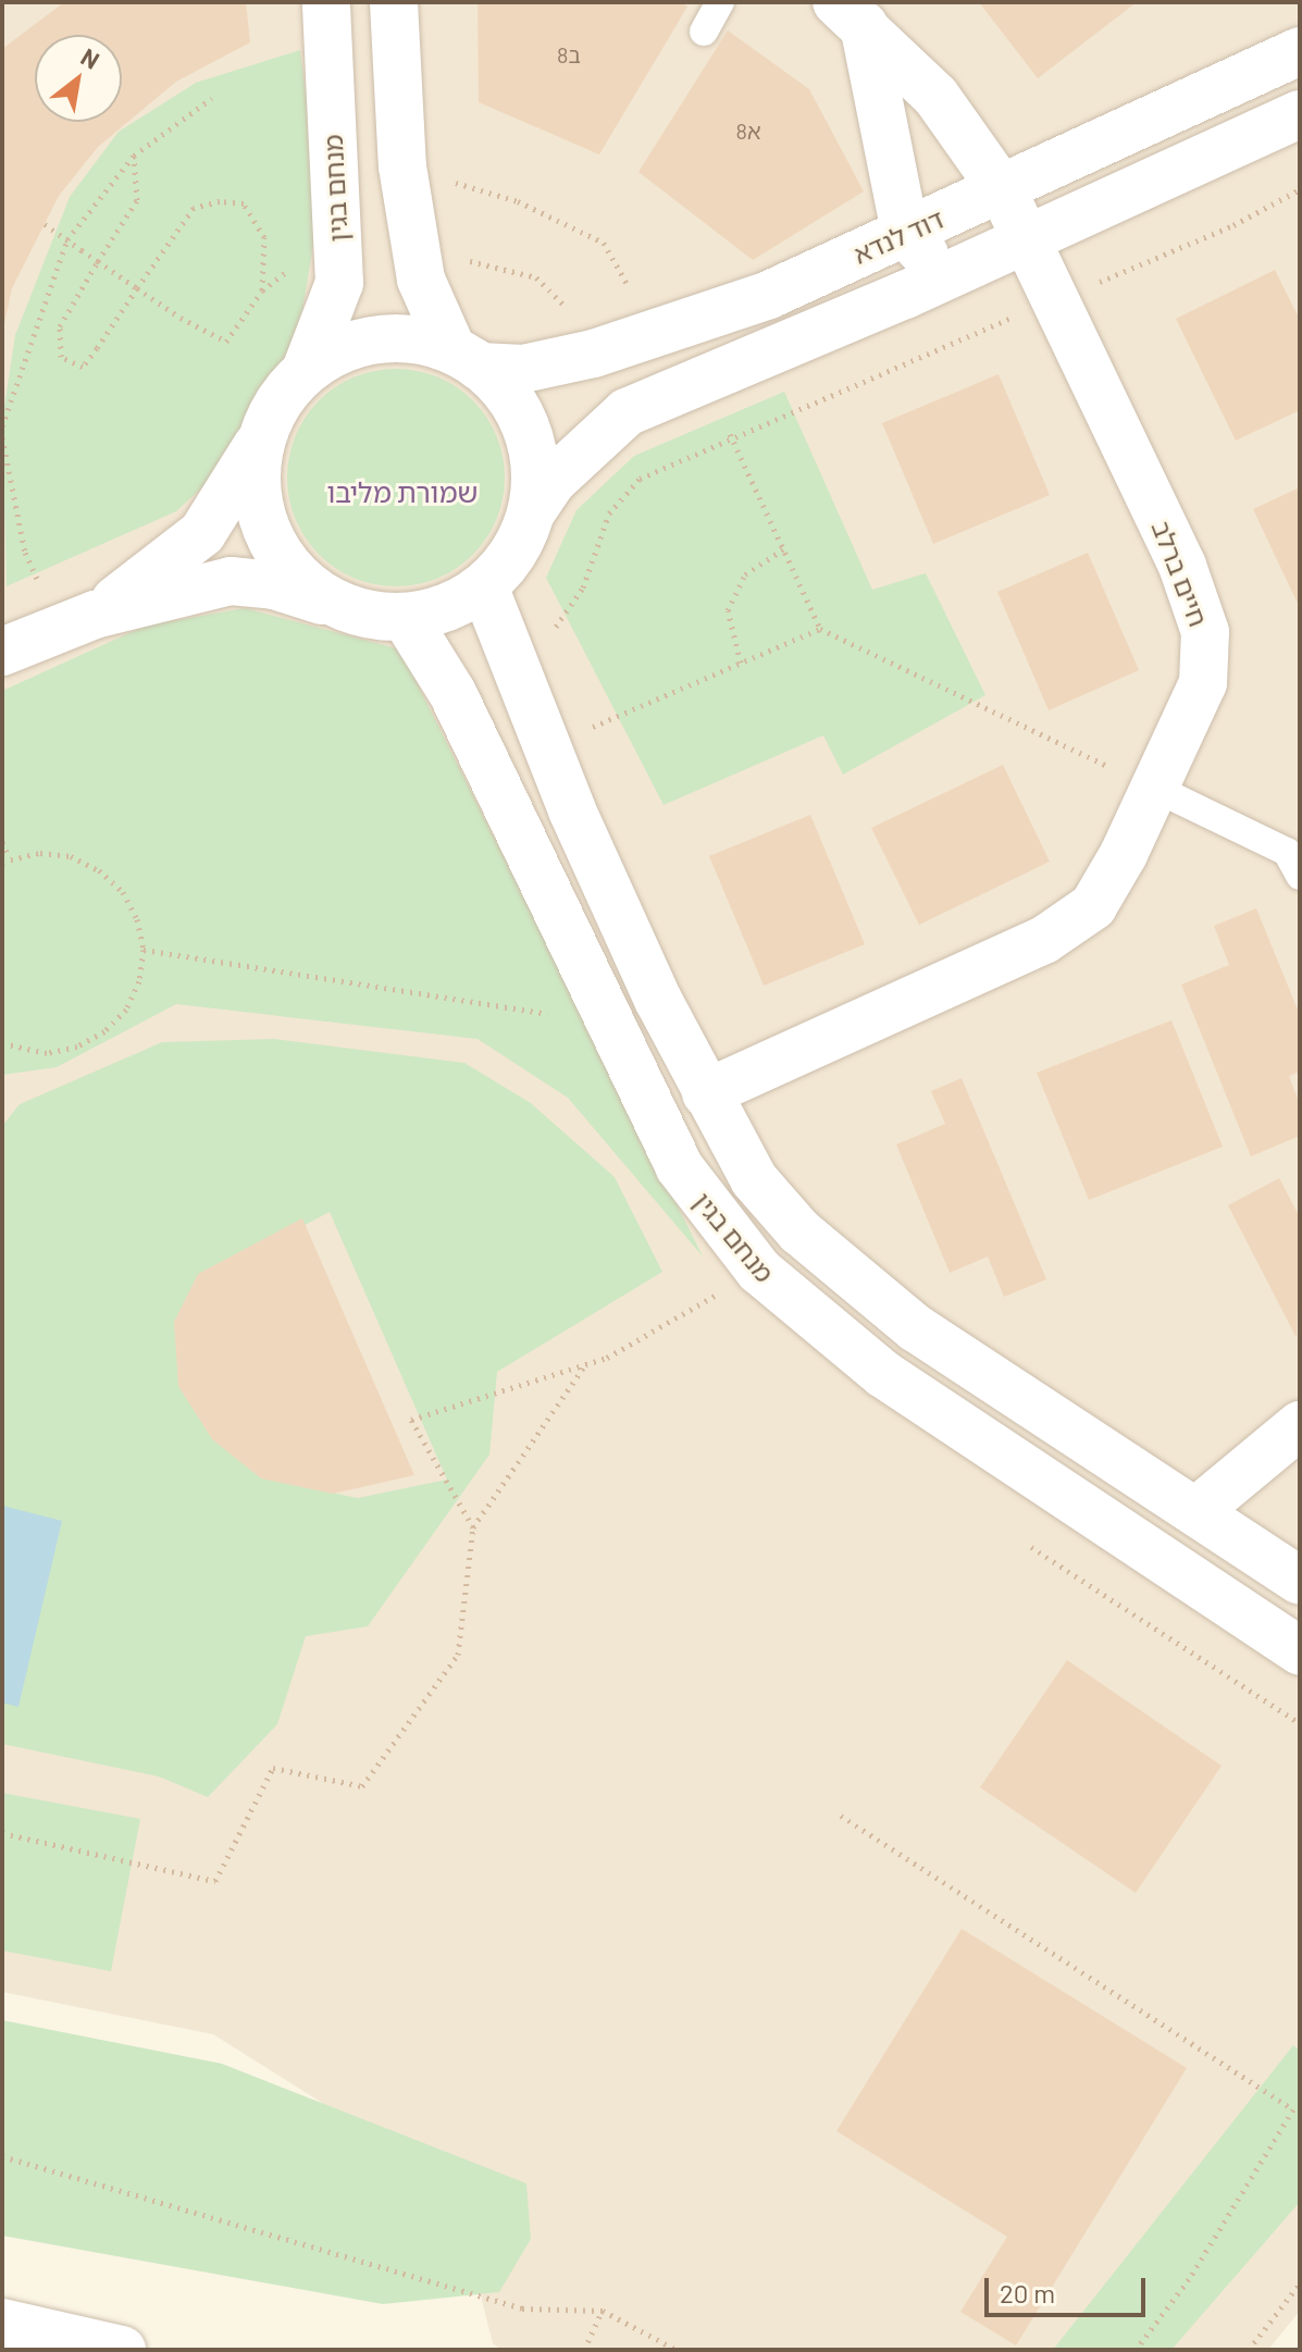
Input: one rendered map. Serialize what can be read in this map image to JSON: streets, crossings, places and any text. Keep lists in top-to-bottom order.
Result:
{
  "streets": {
    "street": ["מנחם בגין", "דוד לנדא", "חיים ברלב"]
  },
  "crossings": [
    ["מנחם בגין", "דוד לנדא"],
    ["מנחם בגין", "חיים ברלב"],
    ["דוד לנדא", "חיים ברלב"]
  ],
  "districts": ["שמורת מליבו"],
  "house_numbers": ["8ב", "8א"],
  "scale_bar": "20 m",
  "north": "top right"
}
